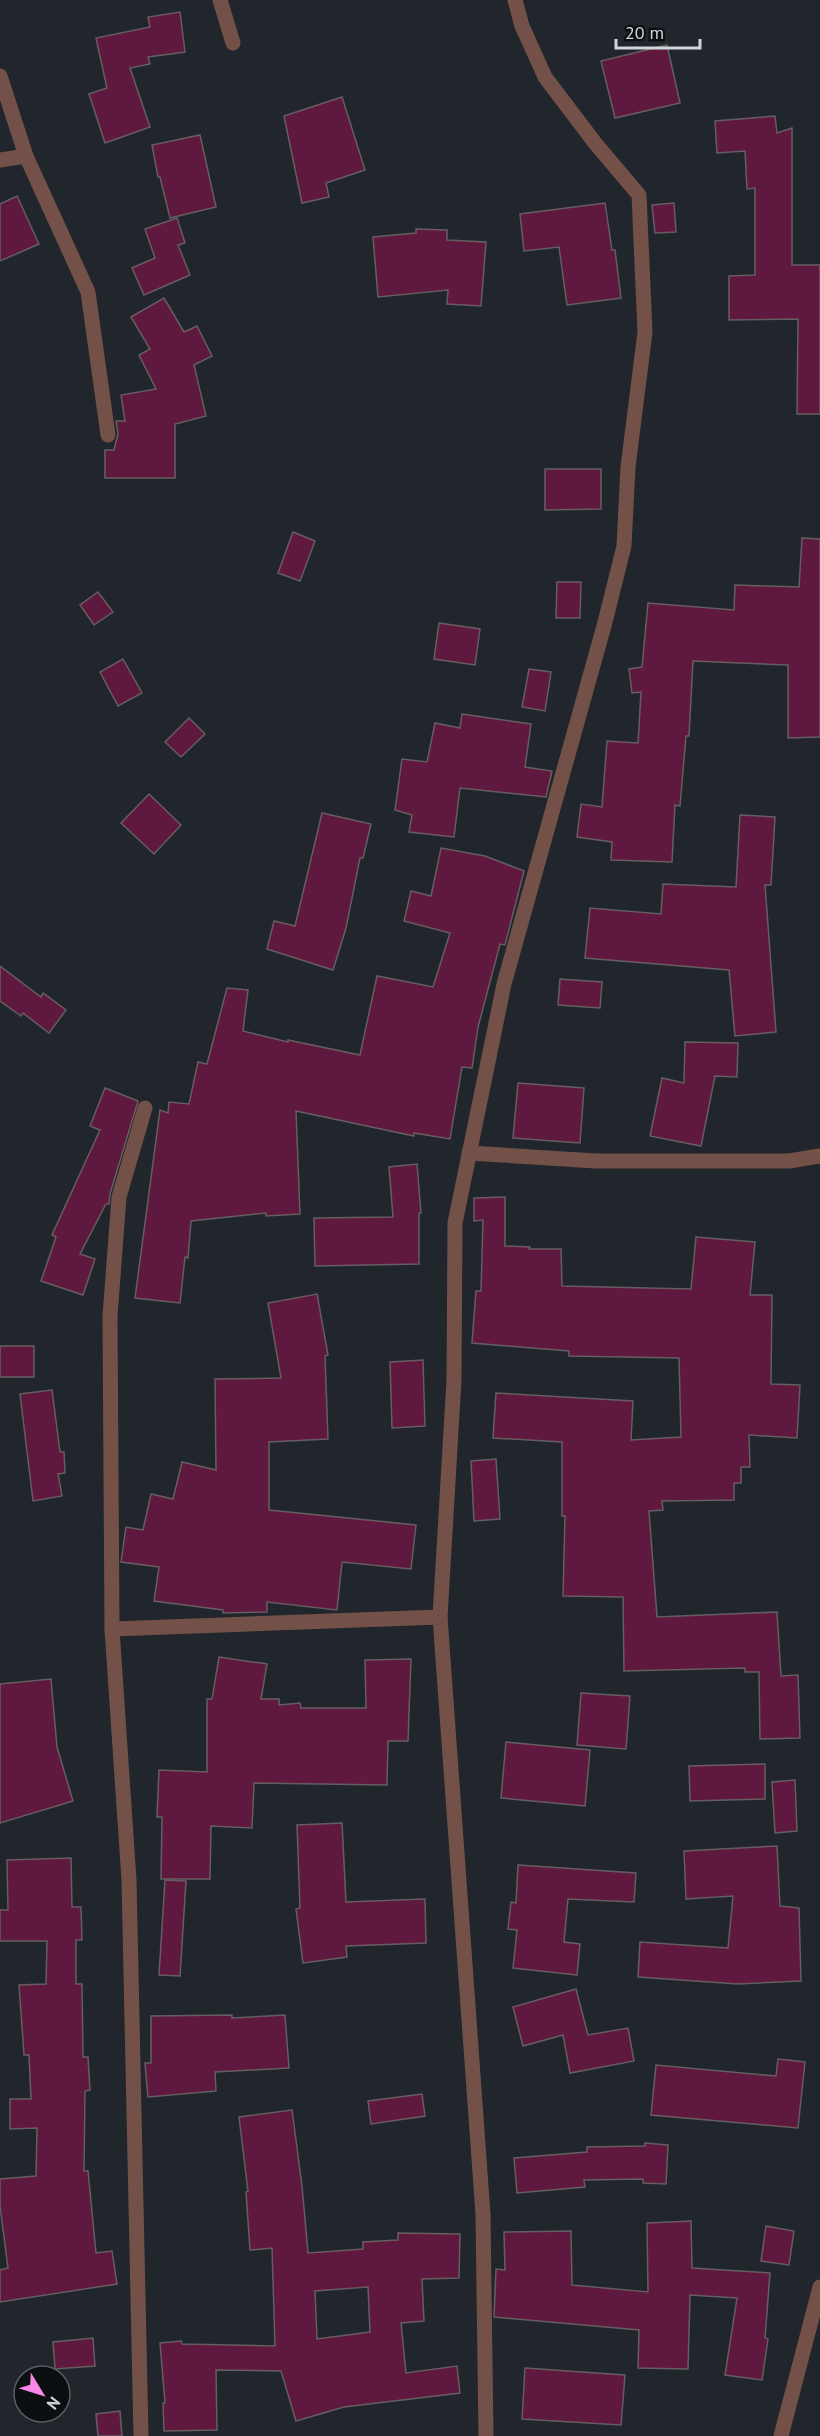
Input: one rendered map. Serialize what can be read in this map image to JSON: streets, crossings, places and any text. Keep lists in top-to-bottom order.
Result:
{
  "scale_bar": "20 m",
  "north": "bottom right"
}
